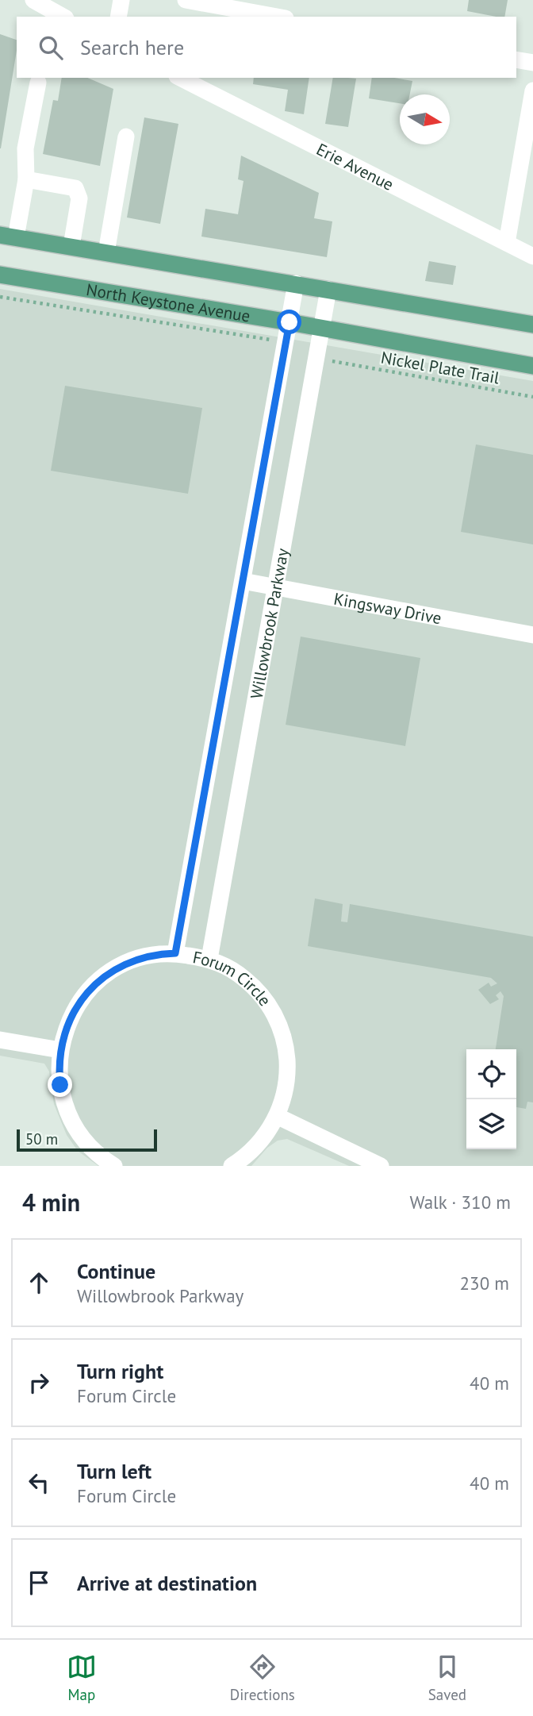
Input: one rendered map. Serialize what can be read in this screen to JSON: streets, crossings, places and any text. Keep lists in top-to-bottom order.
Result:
{
  "streets": {
    "main road": ["North Keystone Avenue"],
    "street": [
      "Erie Avenue",
      "Kingsway Drive",
      "Willowbrook Parkway",
      "Forum Circle"
    ],
    "path": ["Nickel Plate Trail"]
  },
  "crossings": [
    ["North Keystone Avenue", "Willowbrook Parkway"],
    ["Kingsway Drive", "Willowbrook Parkway"],
    ["Willowbrook Parkway", "Forum Circle"]
  ],
  "scale_bar": "50 m",
  "north": "right",
  "page": {
    "search": "Search here",
    "scale": "50 m",
    "heading": ["4 min", "Walk · 310 m"],
    "list": [
      ["Continue", "Willowbrook Parkway", "230 m"],
      ["Turn right", "Forum Circle", "40 m"],
      ["Turn left", "Forum Circle", "40 m"],
      "Arrive at destination"
    ],
    "nav": ["Map", "Directions", "Saved"]
  }
}
